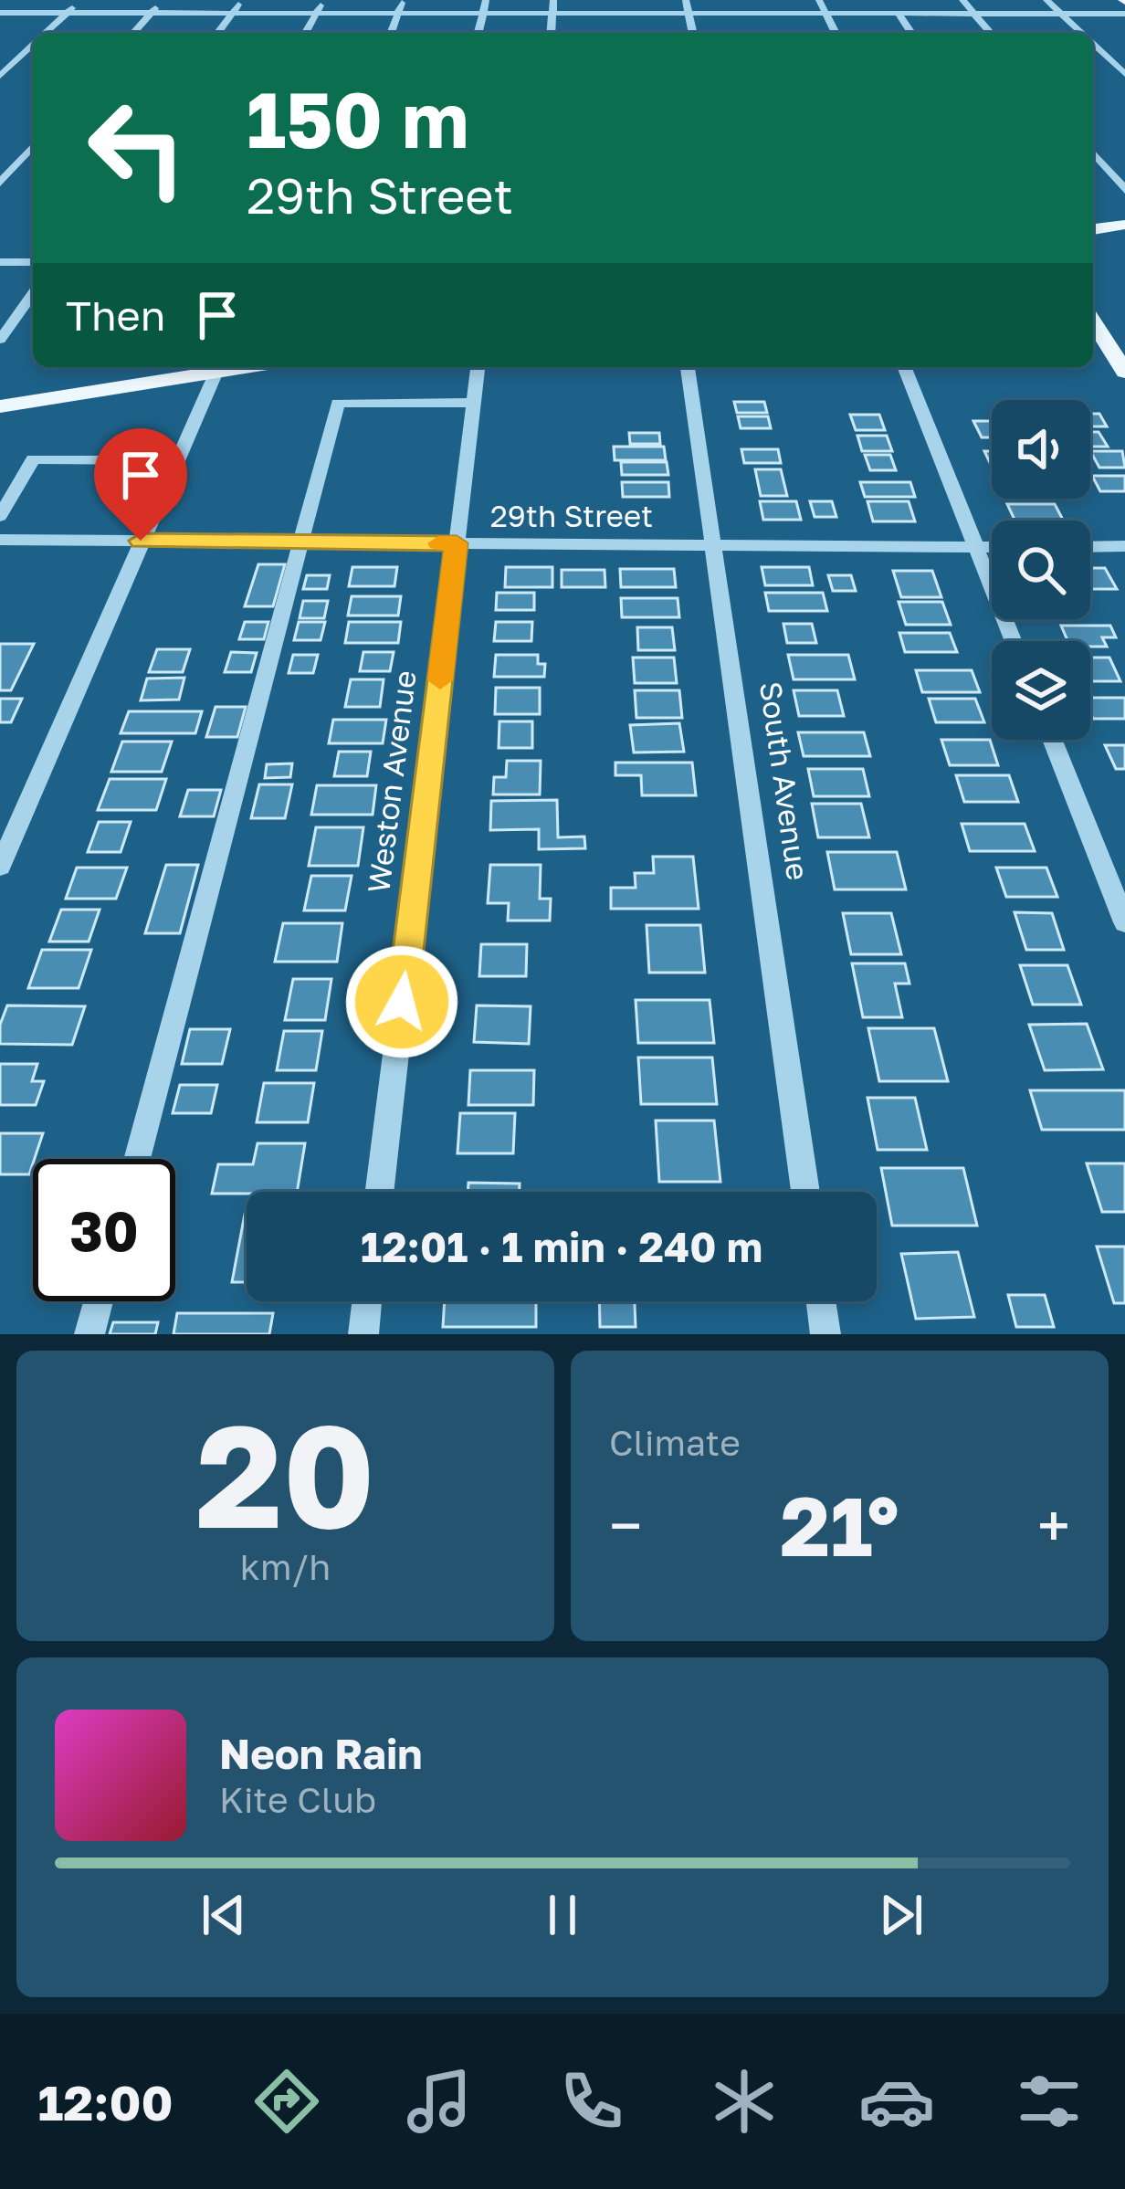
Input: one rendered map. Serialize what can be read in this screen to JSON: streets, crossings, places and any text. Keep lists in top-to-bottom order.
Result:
{
  "streets": {
    "street": ["29th Street", "South Avenue", "Weston Avenue"]
  },
  "crossings": [
    ["29th Street", "South Avenue"],
    ["29th Street", "Weston Avenue"]
  ],
  "page": {
    "turn": ["150 m", "29th Street"],
    "then": "Then",
    "limit": "30",
    "trip": "12:01 · 1 min · 240 m",
    "tile": [
      ["20", "km/h"],
      "Climate"
    ],
    "heat": ["−", "21°", "+"],
    "song": ["Neon Rain", "Kite Club"],
    "tabs": "12:00"
  }
}
